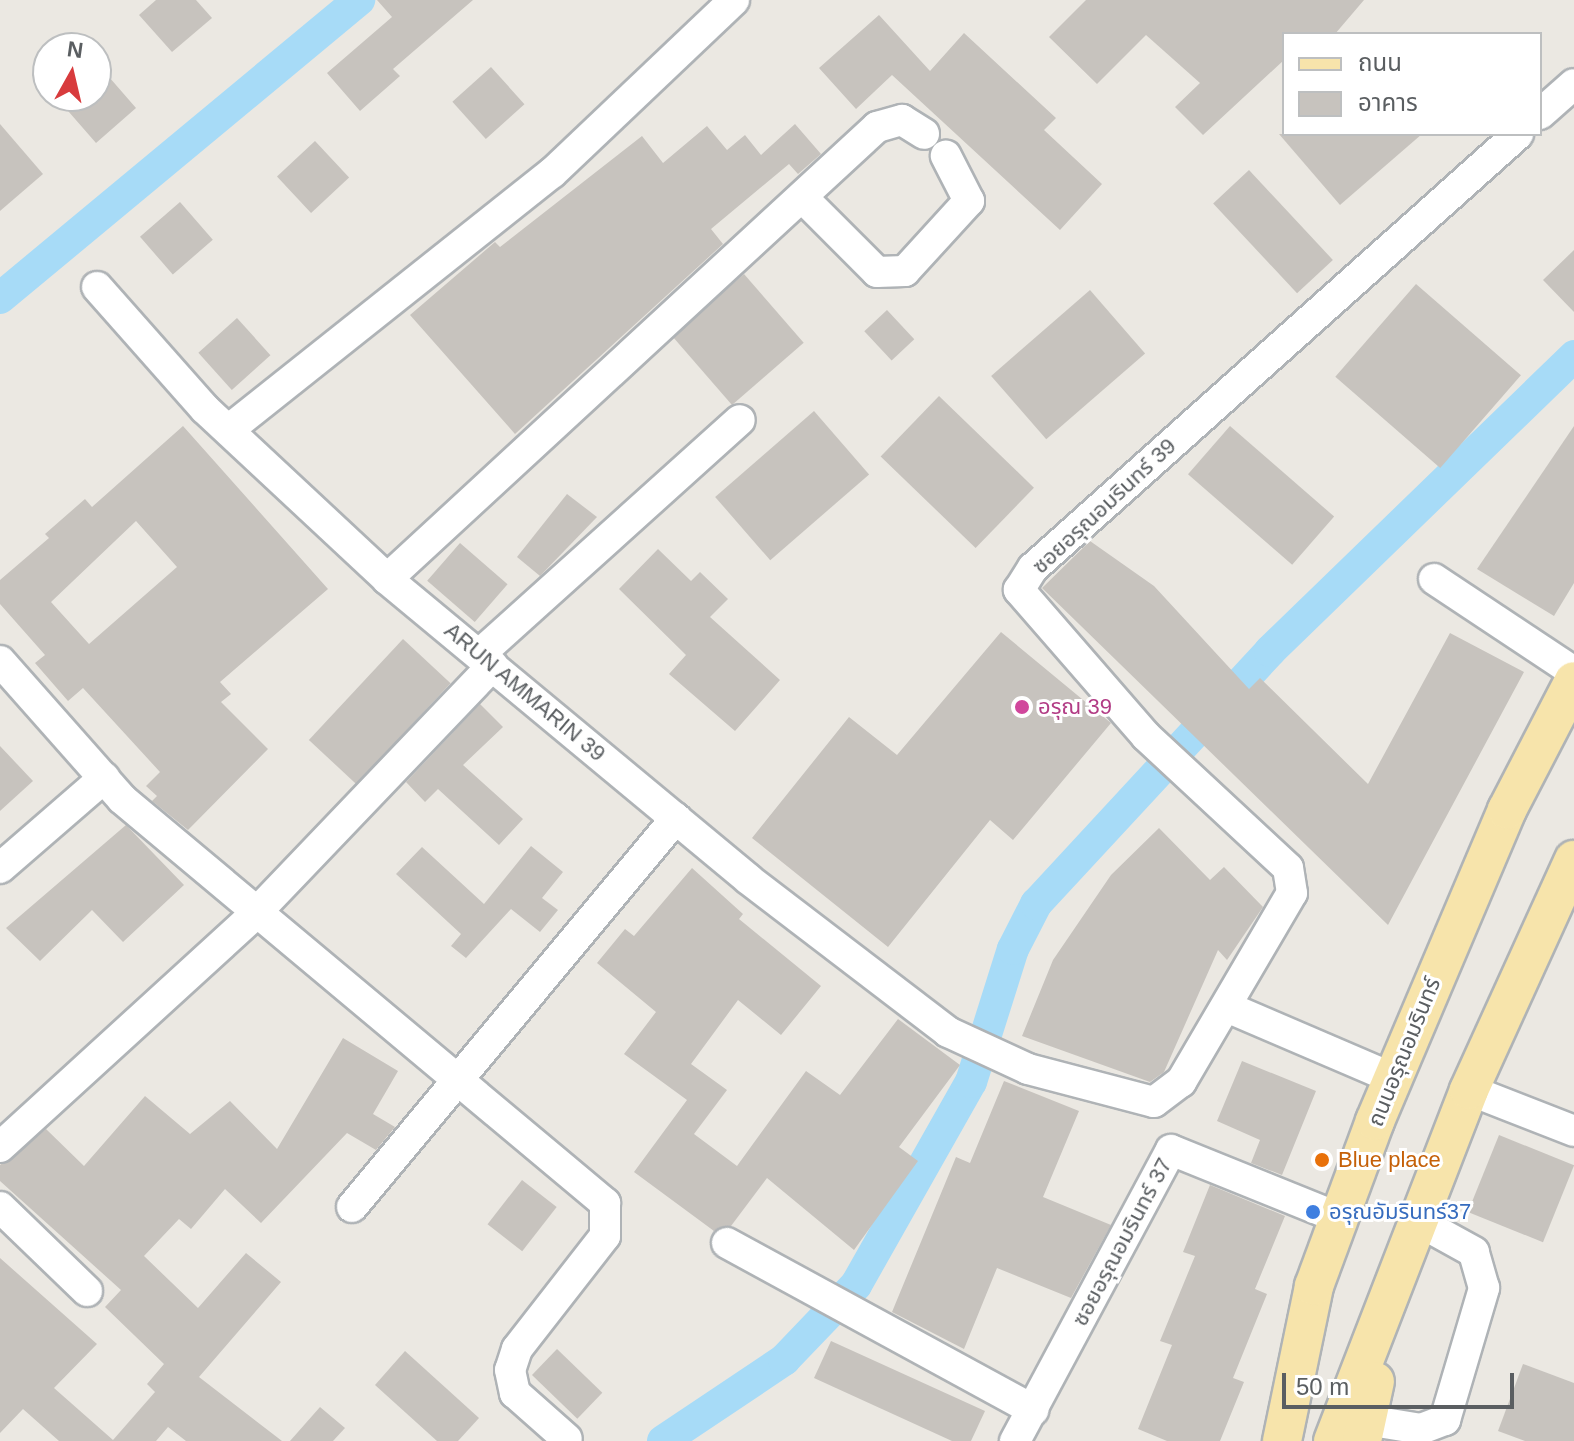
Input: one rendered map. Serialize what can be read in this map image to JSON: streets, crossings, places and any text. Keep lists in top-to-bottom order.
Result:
{
  "streets": {
    "main road": ["ถนนอรุณอมรินทร์"],
    "street": ["ซอยอรุณอมรินทร์ 39", "ARUN AMMARIN 39", "ซอยอรุณอมรินทร์ 37"]
  },
  "crossings": [
    ["ซอยอรุณอมรินทร์ 39", "ARUN AMMARIN 39"],
    ["ถนนอรุณอมรินทร์", "ซอยอรุณอมรินทร์ 37"]
  ],
  "places": ["อรุณ 39", "Blue place", "อรุณอัมรินทร์37"],
  "legend": ["ถนน", "อาคาร"],
  "scale_bar": "50 m",
  "north": "top"
}
